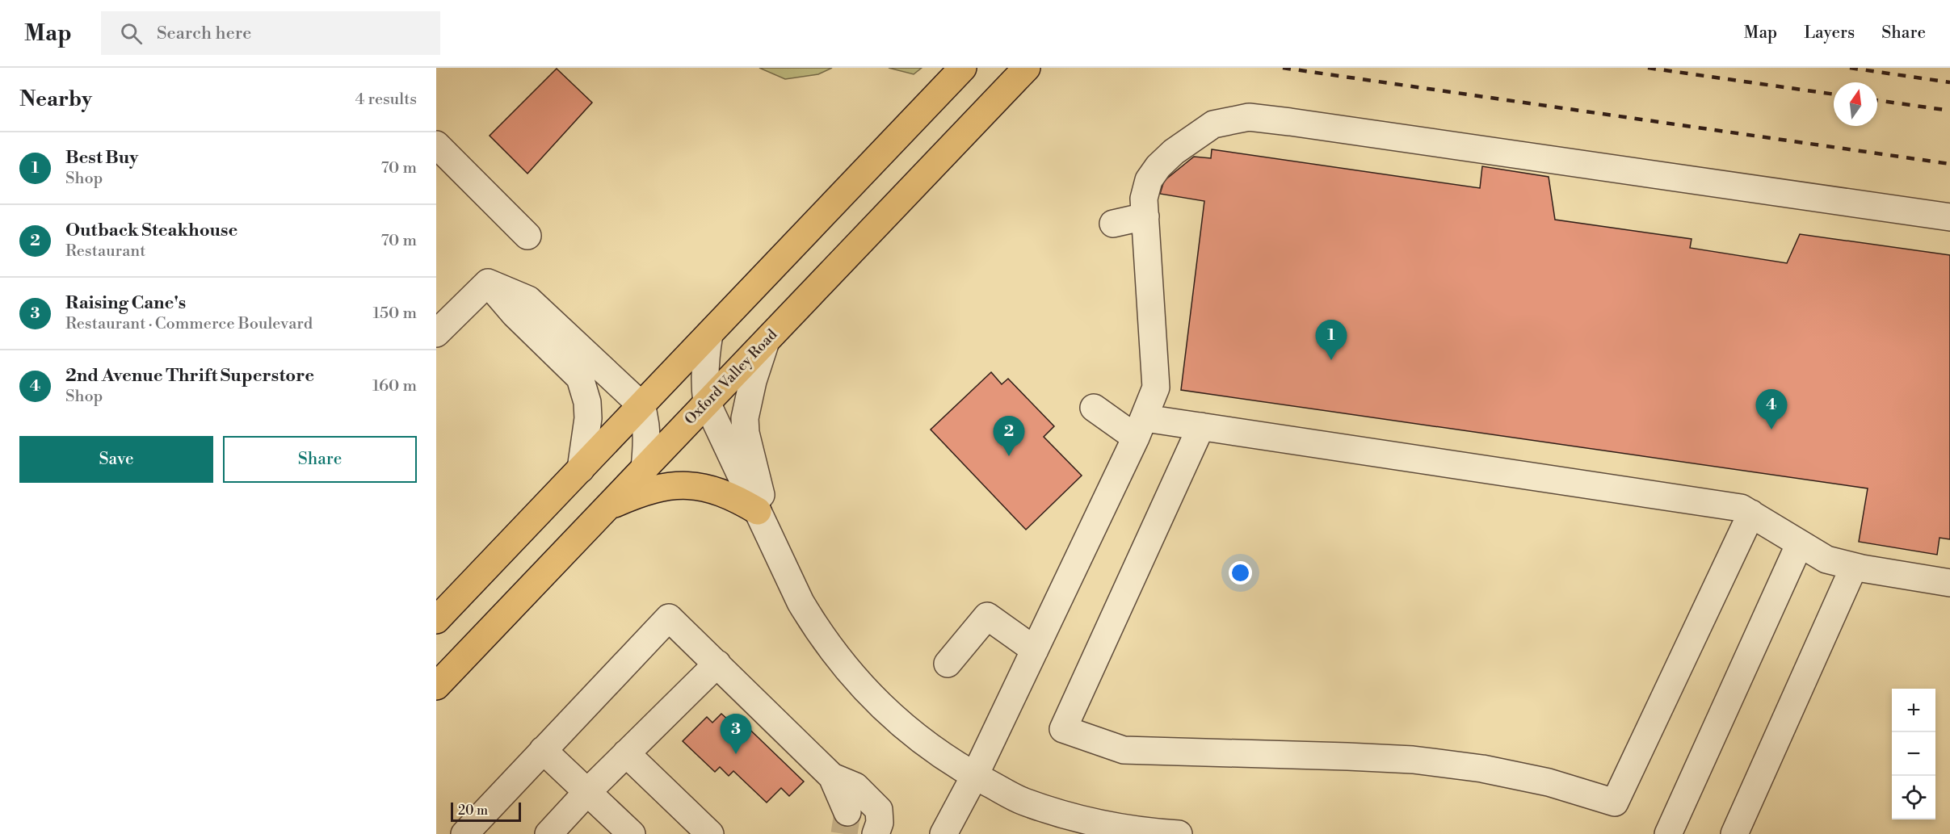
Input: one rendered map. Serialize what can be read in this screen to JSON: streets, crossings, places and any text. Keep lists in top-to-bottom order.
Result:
{
  "streets": {
    "main road": ["Oxford Valley Road"]
  },
  "scale_bar": "20 m",
  "north": "top",
  "page": {
    "header": "Map",
    "search": "Search here",
    "nav": ["Map", "Layers", "Share"],
    "heading": ["Nearby", "4 results"],
    "list": [
      {
        "mark": "1",
        "name": "Best Buy",
        "note": "Shop",
        "value": "70 m"
      },
      {
        "mark": "2",
        "name": "Outback Steakhouse",
        "note": "Restaurant",
        "value": "70 m"
      },
      {
        "mark": "3",
        "name": "Raising Cane's",
        "note": "Restaurant · Commerce Boulevard",
        "value": "150 m"
      },
      {
        "mark": "4",
        "name": "2nd Avenue Thrift Superstore",
        "note": "Shop",
        "value": "160 m"
      }
    ],
    "pins": [
      "1",
      "4",
      "2",
      "3"
    ],
    "buttons": ["Save", "Share"],
    "map_buttons": ["+", "−"],
    "scale": "20 m"
  }
}
